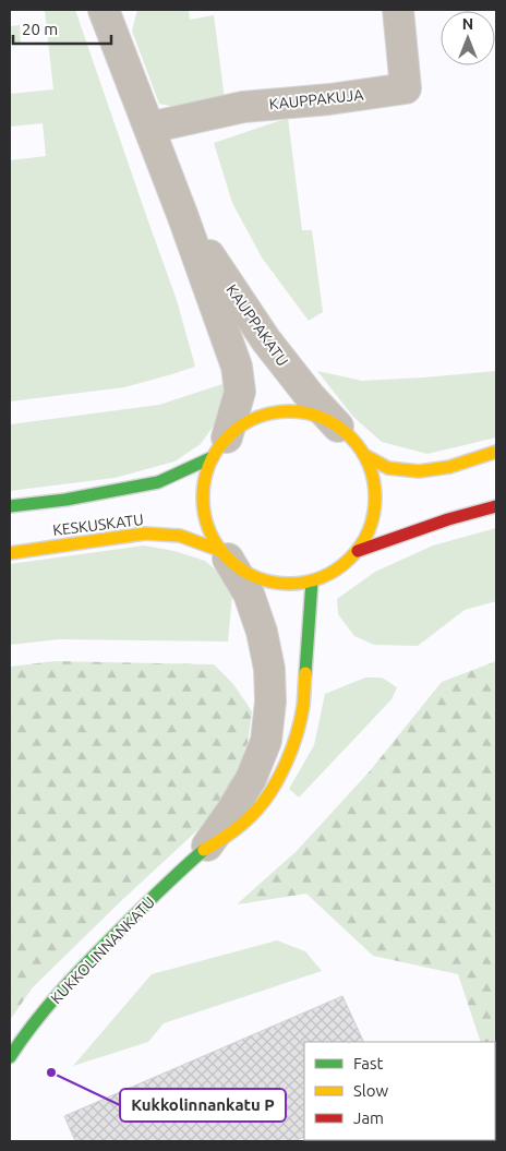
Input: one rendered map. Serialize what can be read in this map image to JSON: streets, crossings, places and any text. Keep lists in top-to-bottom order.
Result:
{
  "streets": {
    "main road": ["KESKUSKATU", "KUKKOLINNANKATU"],
    "street": ["KAUPPAKUJA", "KAUPPAKATU"]
  },
  "crossings": [
    ["KAUPPAKUJA", "KAUPPAKATU"],
    ["KAUPPAKATU", "KESKUSKATU"],
    ["KAUPPAKATU", "KUKKOLINNANKATU"],
    ["KESKUSKATU", "KUKKOLINNANKATU"]
  ],
  "places": ["Kukkolinnankatu P"],
  "legend": ["Fast", "Slow", "Jam"],
  "scale_bar": "20 m",
  "north": "top"
}
